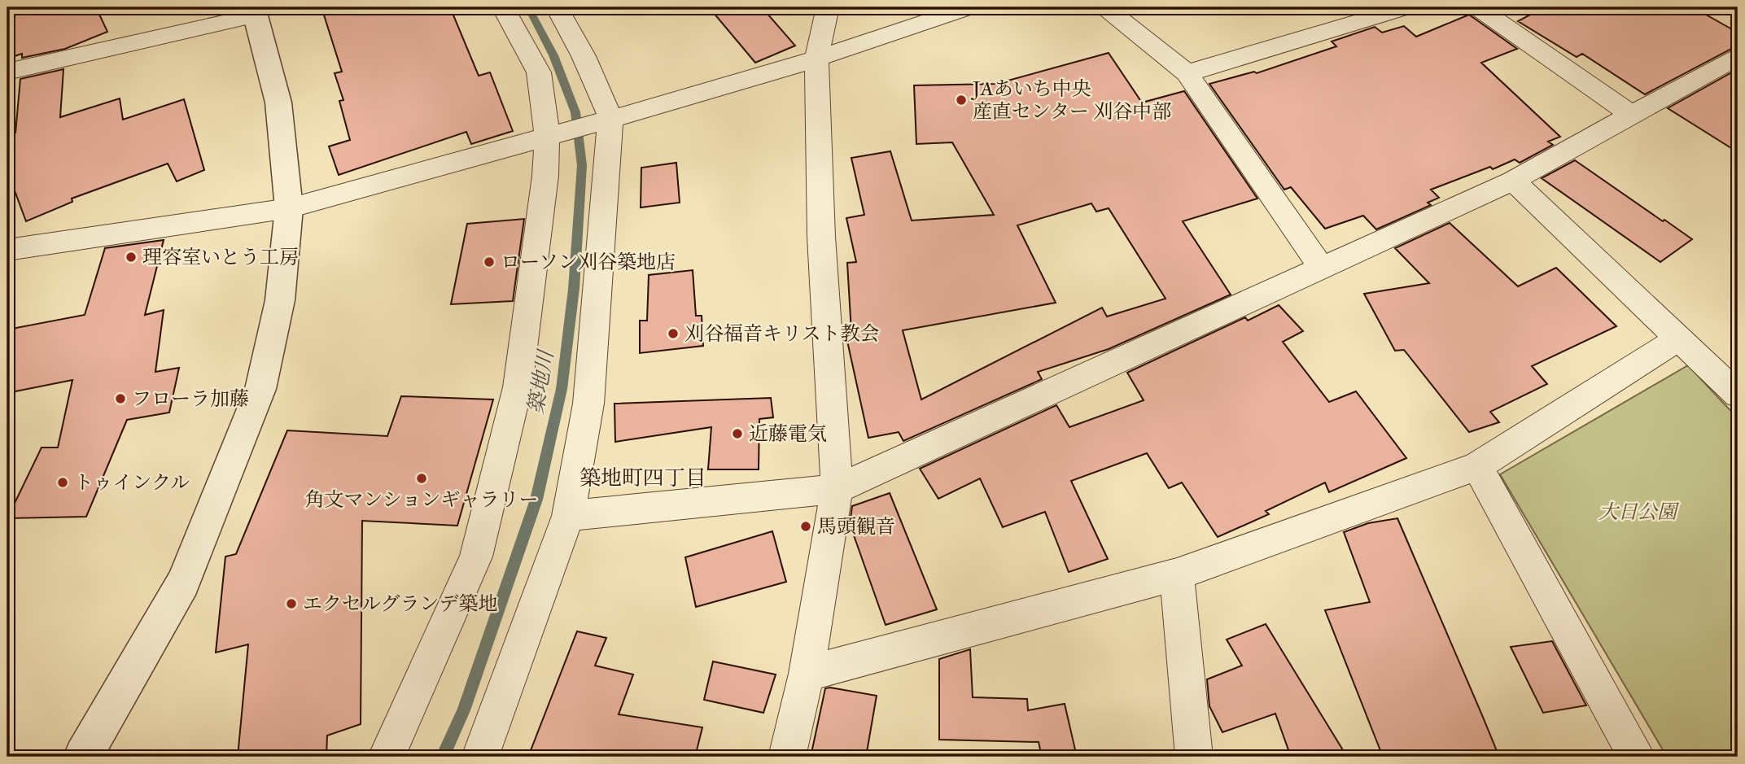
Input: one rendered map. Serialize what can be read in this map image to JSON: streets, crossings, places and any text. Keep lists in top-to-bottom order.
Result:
{
  "districts": ["築地町四丁目"],
  "water": ["築地川"],
  "parks": ["大日公園"],
  "places": [
    "JAあいち中央 産直センター 刈谷中部",
    "理容室いとう工房",
    "ローソン刈谷築地店",
    "刈谷福音キリスト教会",
    "フローラ加藤",
    "近藤電気",
    "角文マンションギャラリー",
    "トゥインクル",
    "馬頭観音",
    "エクセルグランデ築地"
  ]
}
